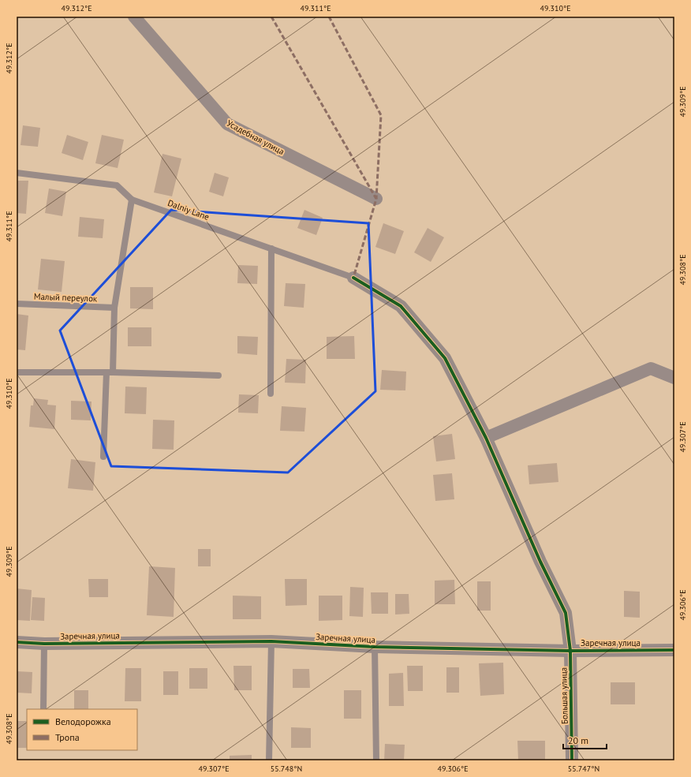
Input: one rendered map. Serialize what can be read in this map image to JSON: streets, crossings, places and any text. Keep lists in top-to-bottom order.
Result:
{
  "streets": {
    "street": ["Усадебная улица", "Заречная улица", "Большая улица"],
    "lane": ["Dalniy Lane", "Малый переулок"]
  },
  "crossings": [
    ["Dalniy Lane", "Большая улица"],
    ["Заречная улица", "Большая улица"]
  ],
  "legend": ["Велодорожка", "Тропа"],
  "scale_bar": "20 m",
  "coordinates": [
    "49.312°E",
    "49.311°E",
    "49.310°E",
    "49.309°E",
    "49.308°E",
    "49.307°E",
    "49.306°E",
    "55.748°N",
    "55.747°N"
  ]
}
